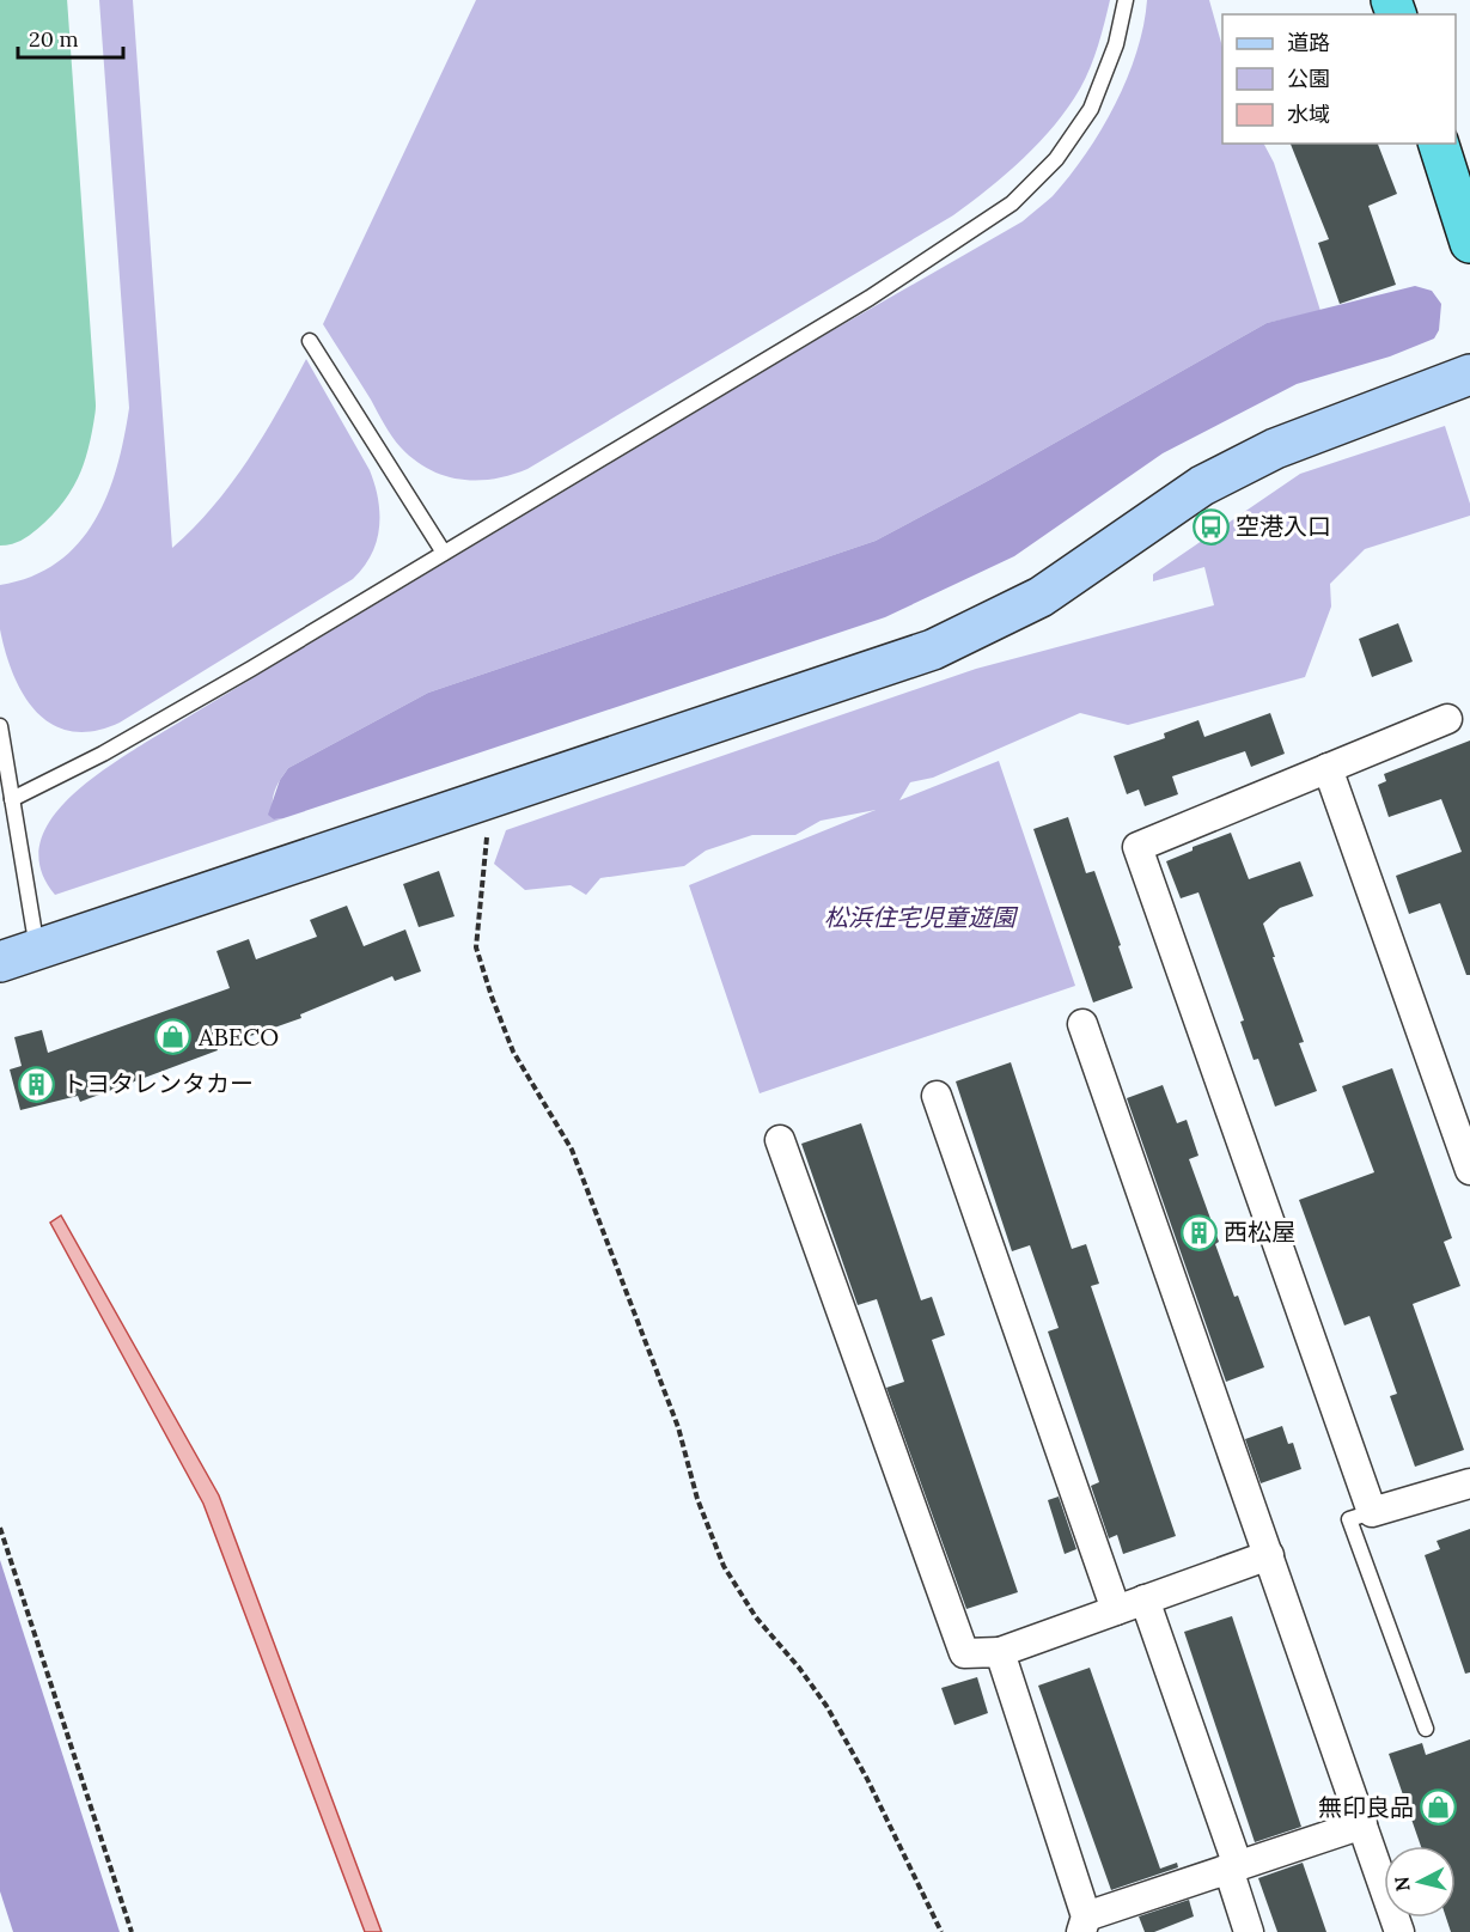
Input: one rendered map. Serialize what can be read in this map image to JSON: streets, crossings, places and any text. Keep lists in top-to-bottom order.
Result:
{
  "parks": ["松浜住宅児童遊園"],
  "places": {
    "bus stop": ["空港入口"],
    "shop": ["ABECO", "無印良品"],
    "building": ["トヨタレンタカー", "西松屋"]
  },
  "legend": ["道路", "公園", "水域"],
  "scale_bar": "20 m",
  "north": "left"
}
